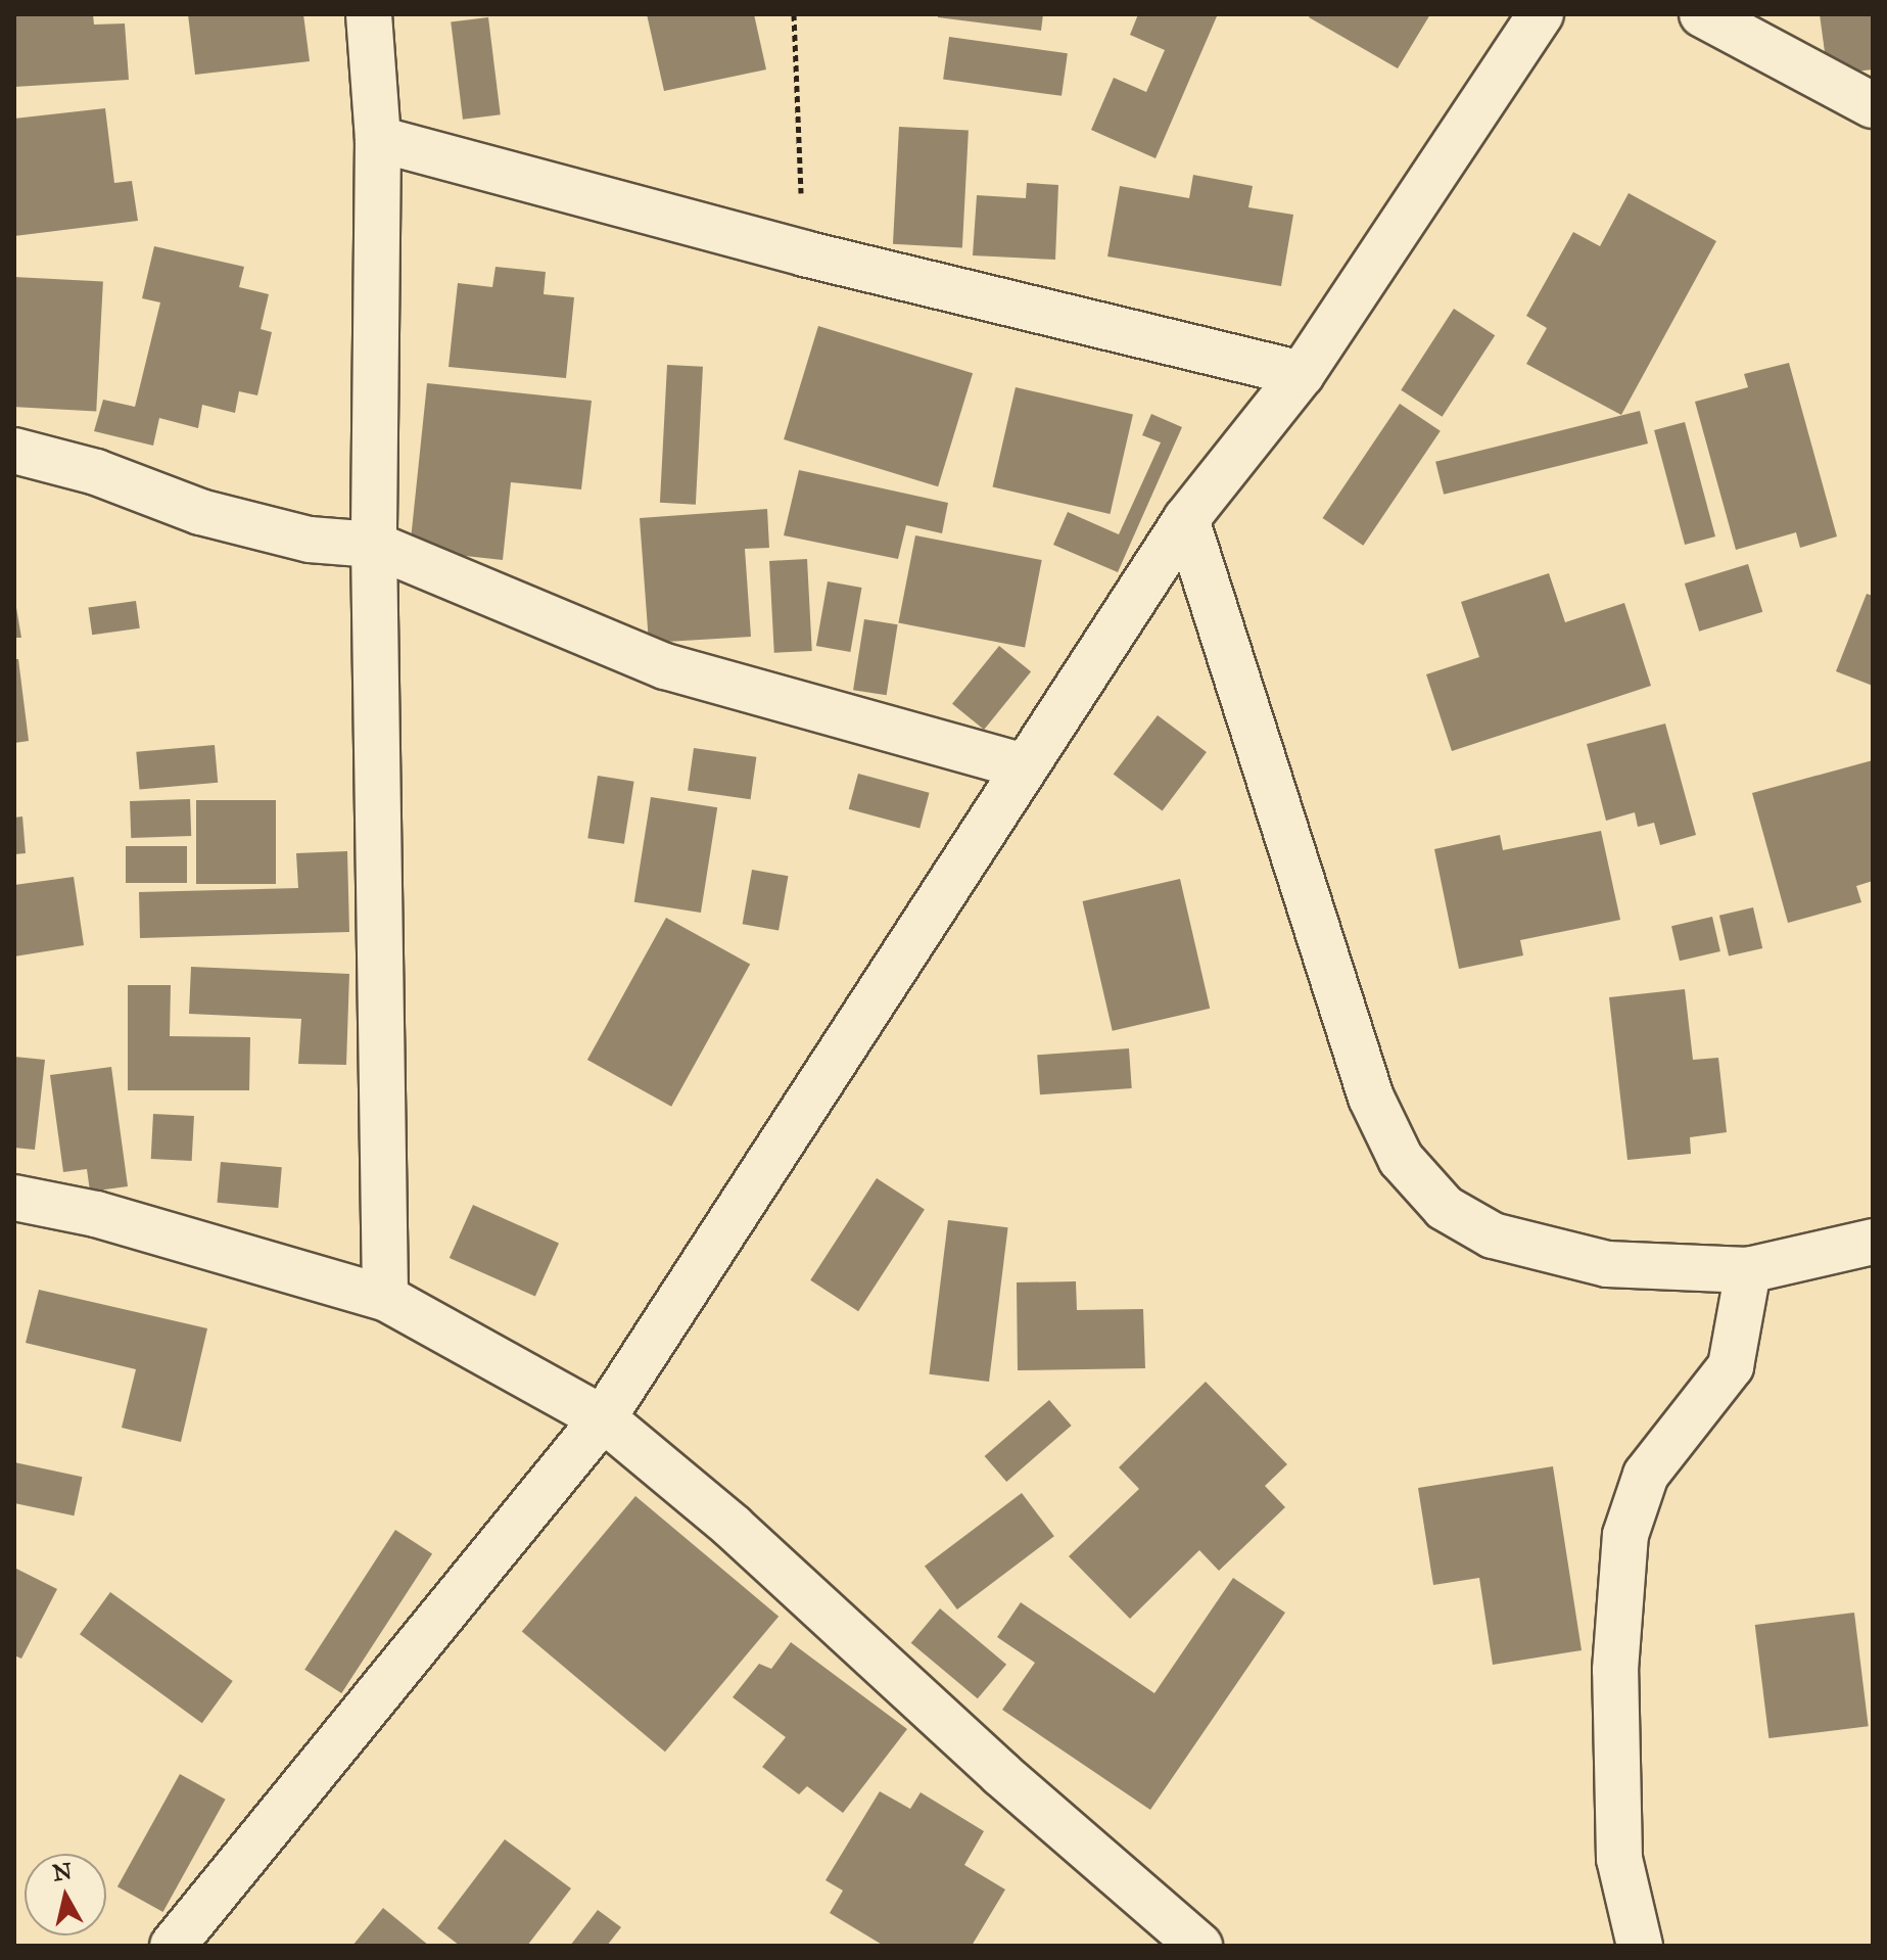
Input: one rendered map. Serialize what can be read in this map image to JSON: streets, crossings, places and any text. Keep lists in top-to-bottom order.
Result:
{
  "north": "top"
}
